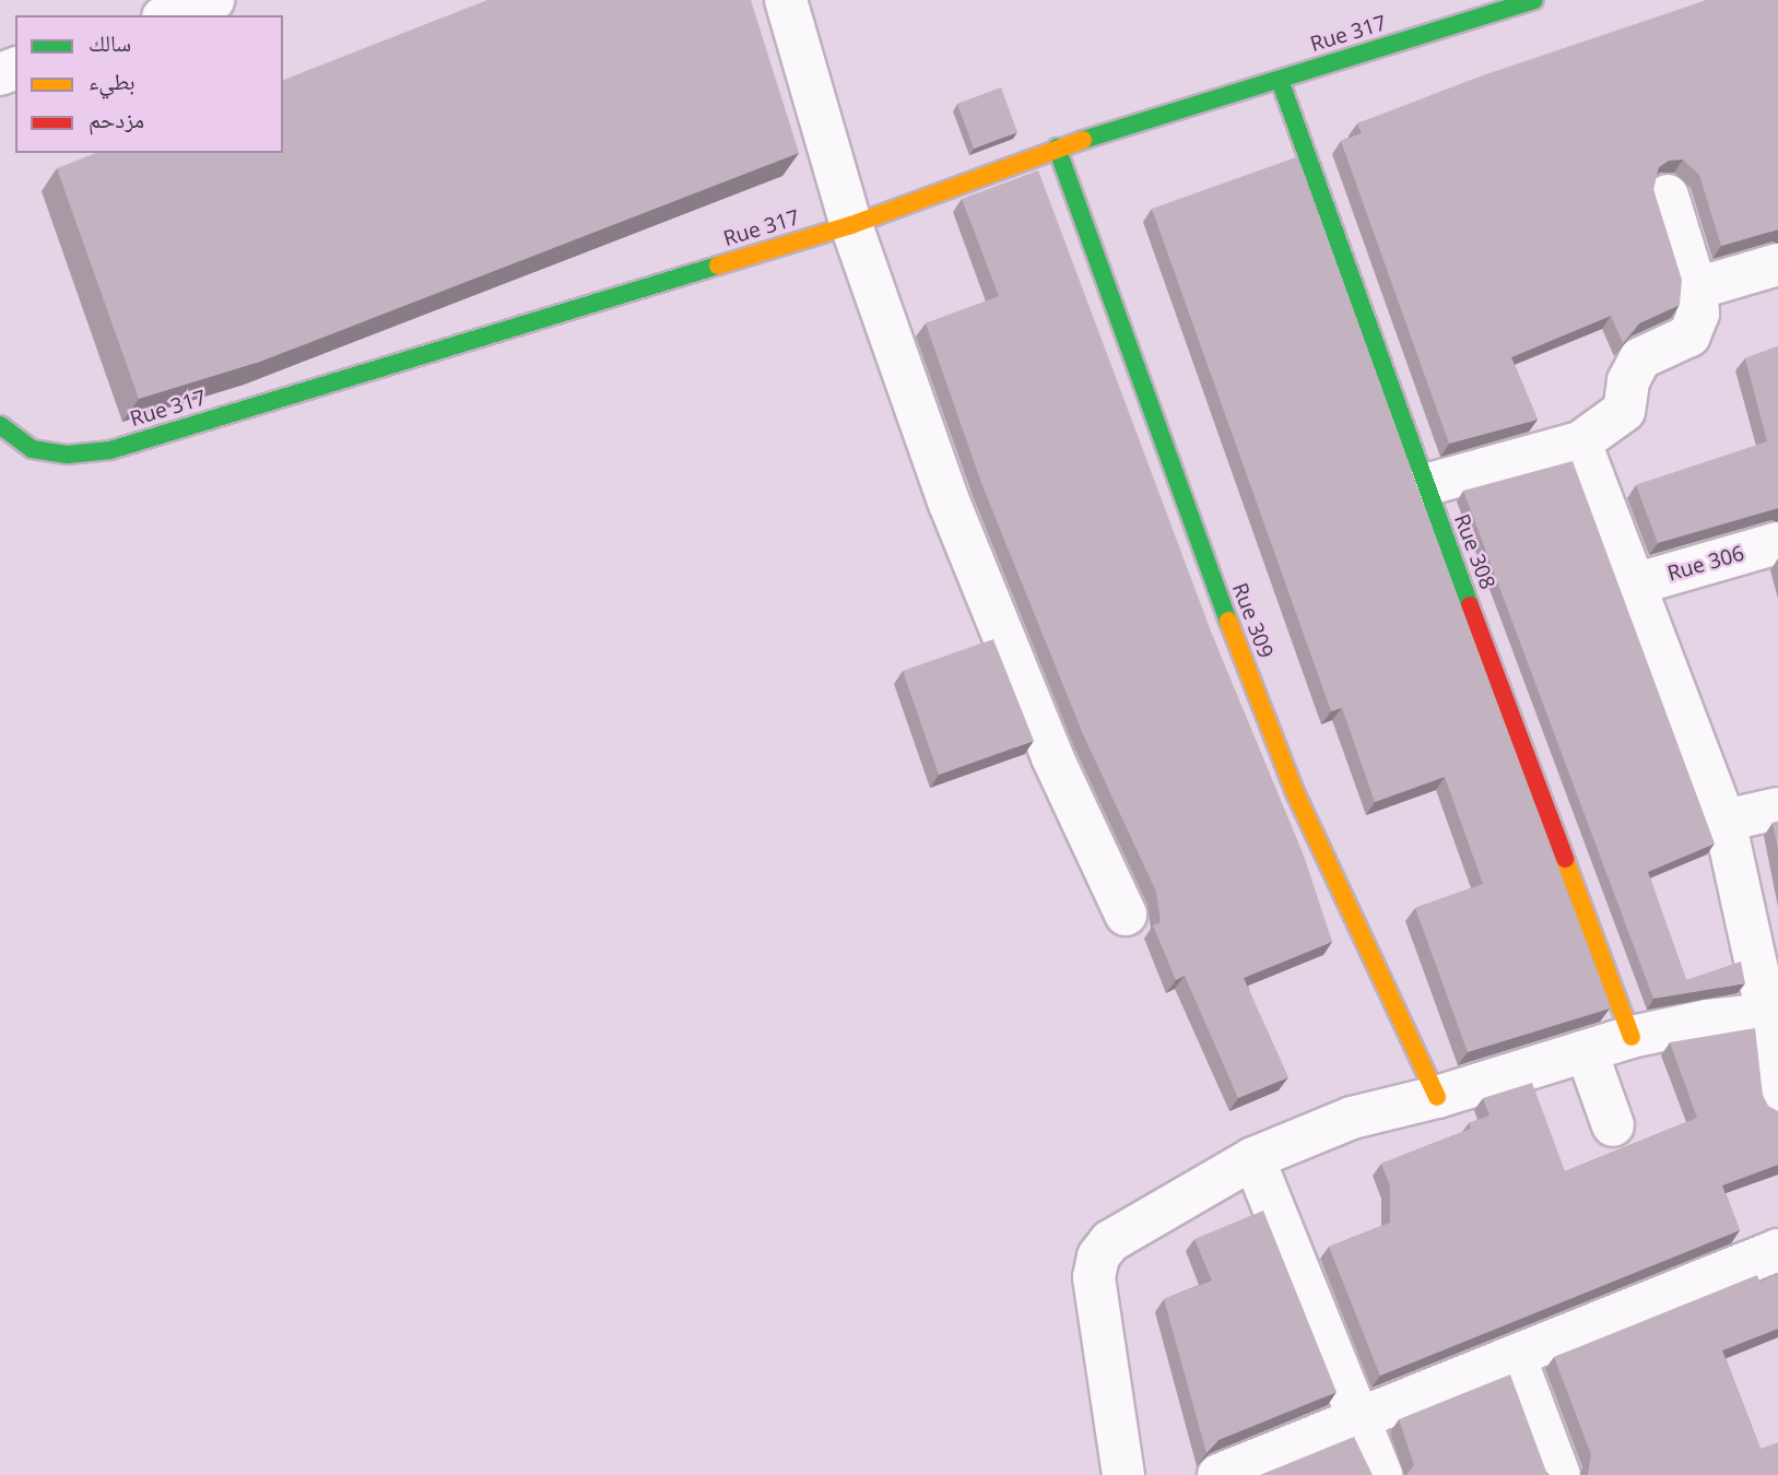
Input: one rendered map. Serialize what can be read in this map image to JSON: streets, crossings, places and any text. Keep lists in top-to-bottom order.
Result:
{
  "streets": {
    "street": [
      "Rue 317",
      "Rue 308",
      "Rue 306",
      "Rue 309"
    ]
  },
  "crossings": [
    ["Rue 317", "Rue 308"],
    ["Rue 317", "Rue 309"]
  ],
  "legend": ["سالك", "بطيء", "مزدحم"]
}
